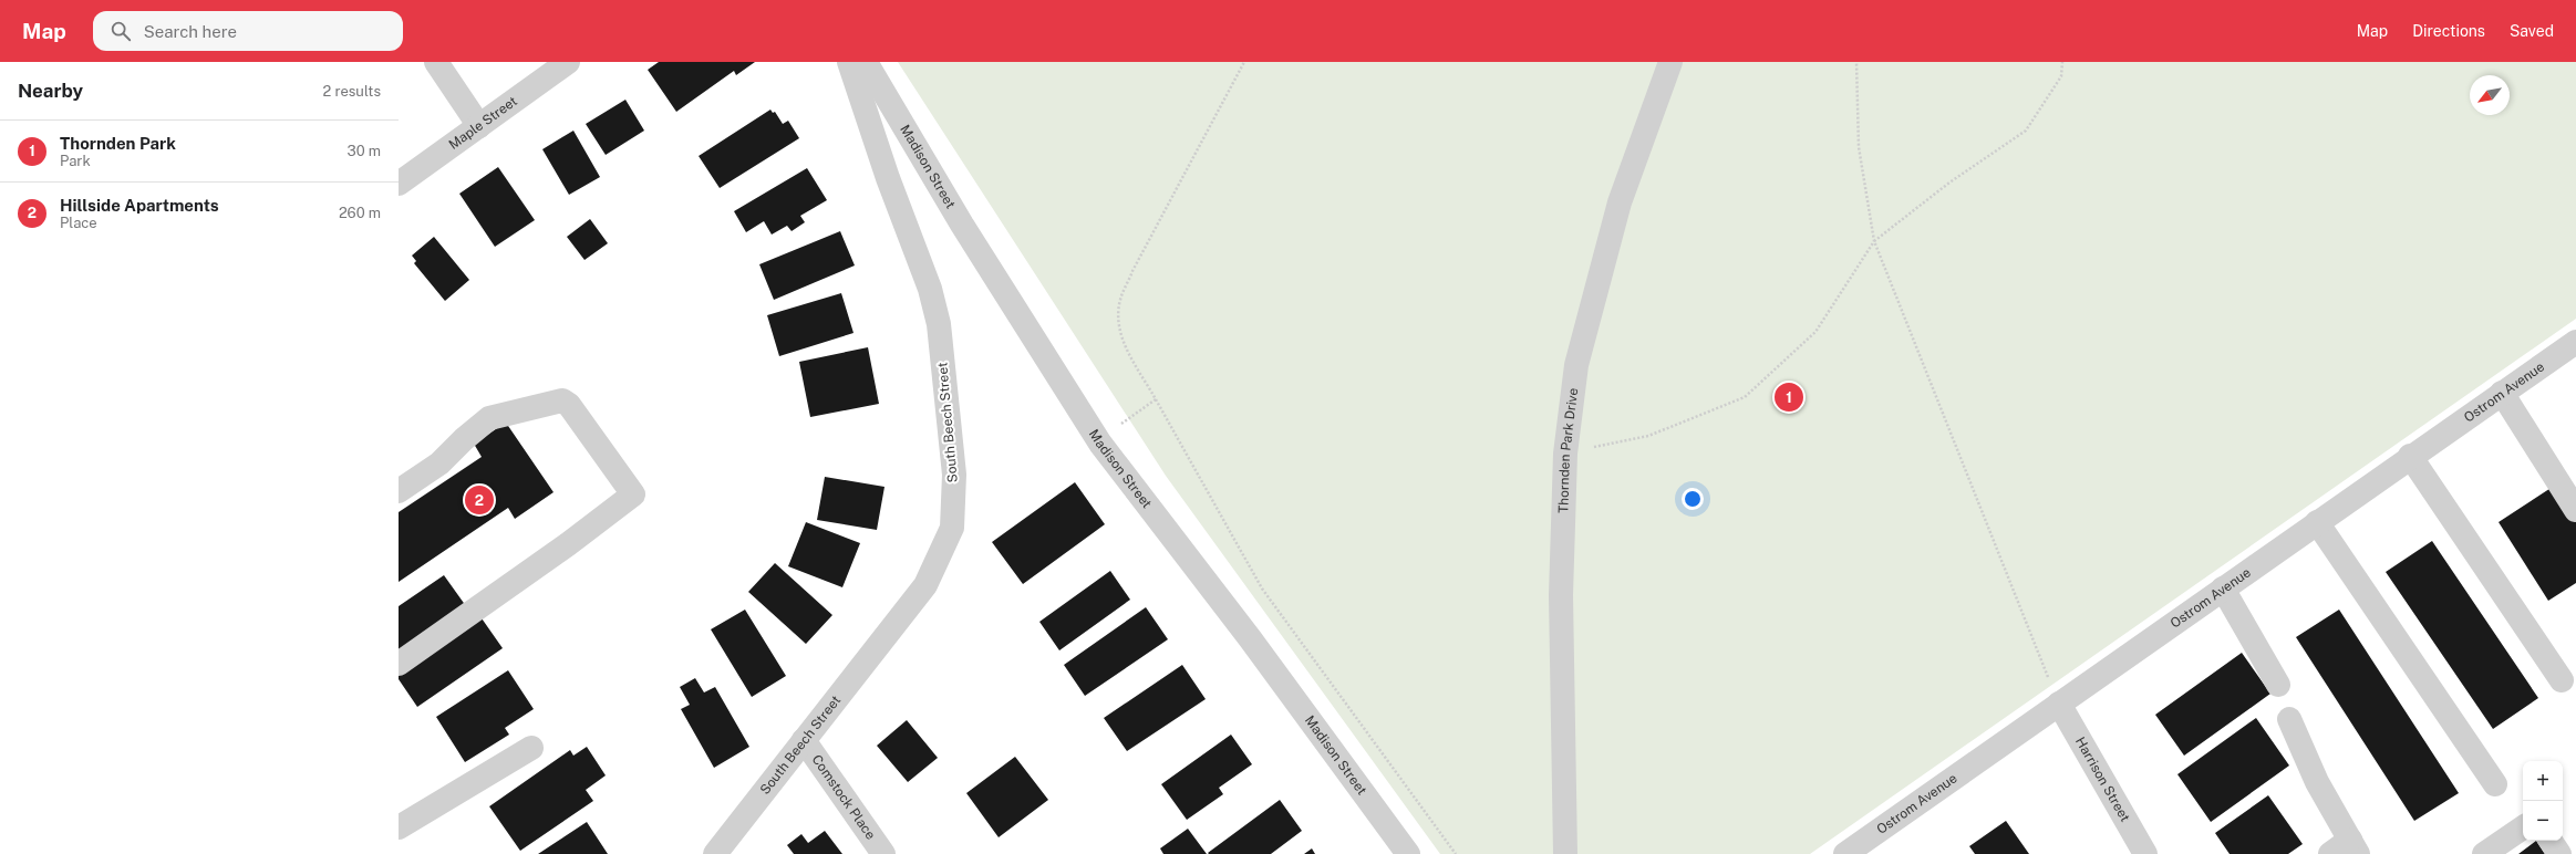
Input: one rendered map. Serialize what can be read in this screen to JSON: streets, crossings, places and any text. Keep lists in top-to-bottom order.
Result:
{
  "streets": {
    "street": [
      "Maple Street",
      "Madison Street",
      "Ostrom Avenue",
      "South Beech Street",
      "Thornden Park Drive",
      "Harrison Street",
      "Comstock Place"
    ]
  },
  "crossings": [
    ["Ostrom Avenue", "Harrison Street"],
    ["South Beech Street", "Comstock Place"]
  ],
  "north": "bottom left",
  "page": {
    "header": "Map",
    "search": "Search here",
    "nav": ["Map", "Directions", "Saved"],
    "heading": ["Nearby", "2 results"],
    "list": [
      {
        "mark": "1",
        "name": "Thornden Park",
        "note": "Park",
        "value": "30 m"
      },
      {
        "mark": "2",
        "name": "Hillside Apartments",
        "note": "Place",
        "value": "260 m"
      }
    ],
    "pins": ["1", "2"],
    "map_buttons": ["+", "−"]
  }
}
